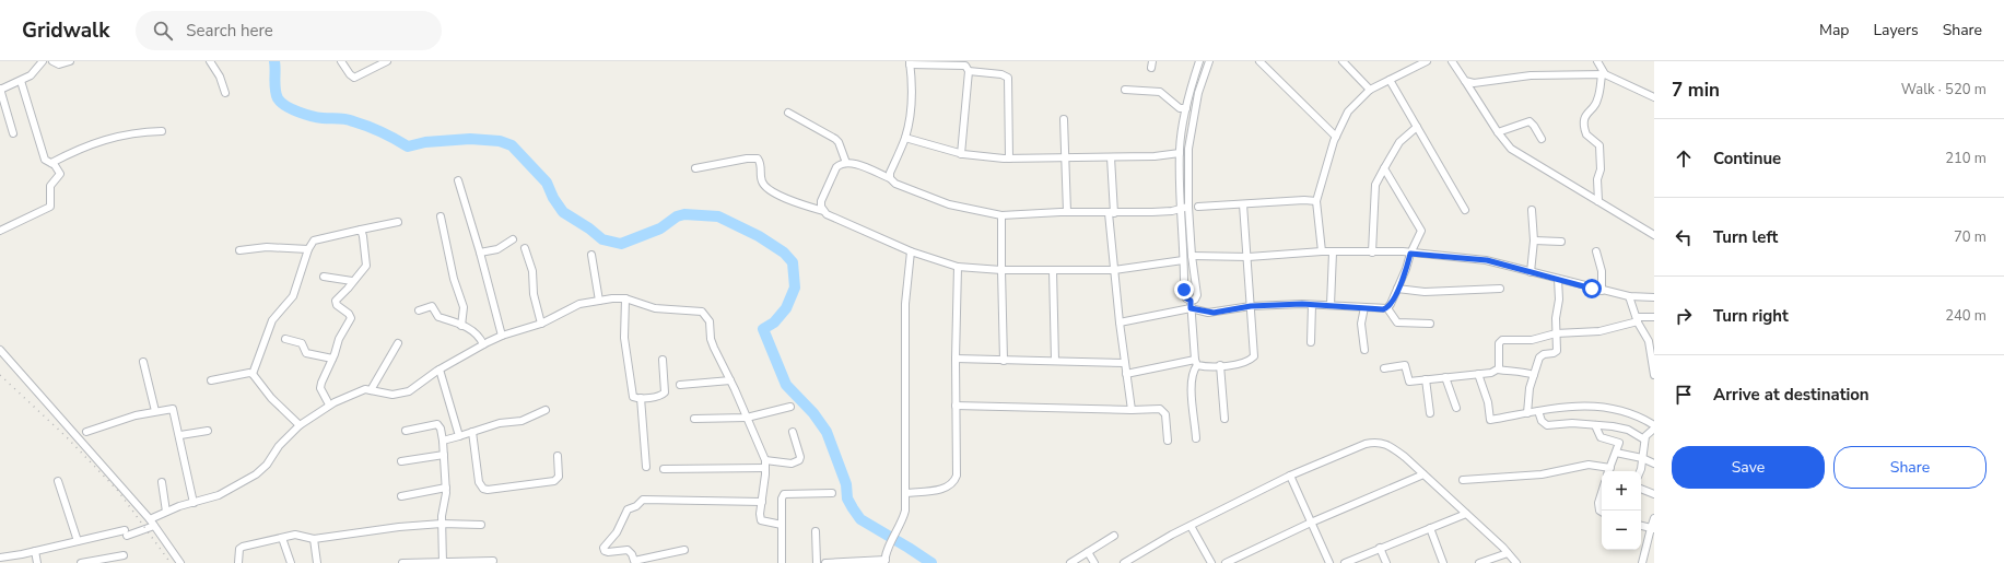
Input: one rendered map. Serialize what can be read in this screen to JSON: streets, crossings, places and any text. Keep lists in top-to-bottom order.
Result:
{
  "page": {
    "header": "Gridwalk",
    "search": "Search here",
    "nav": ["Map", "Layers", "Share"],
    "heading": ["7 min", "Walk · 520 m"],
    "list": [
      ["Continue", "210 m"],
      ["Turn left", "70 m"],
      ["Turn right", "240 m"],
      "Arrive at destination"
    ],
    "buttons": ["Save", "Share"],
    "map_buttons": ["+", "−"]
  }
}
